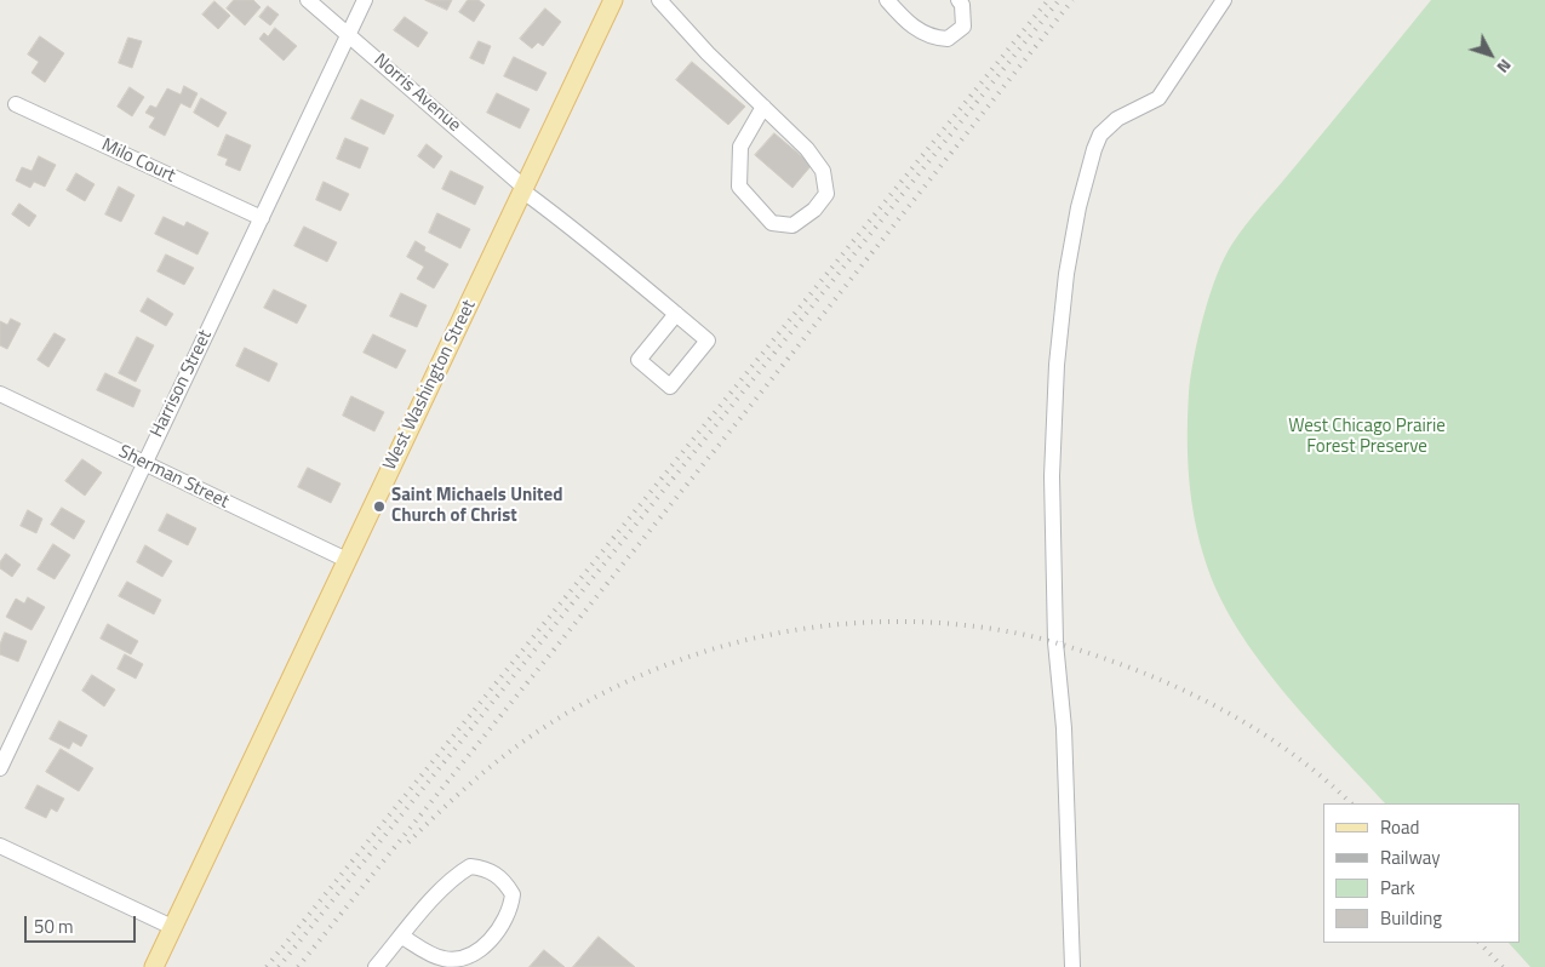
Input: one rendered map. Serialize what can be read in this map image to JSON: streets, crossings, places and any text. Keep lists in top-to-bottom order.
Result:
{
  "streets": {
    "main road": ["West Washington Street"],
    "street": [
      "Norris Avenue",
      "Milo Court",
      "Harrison Street",
      "Sherman Street"
    ]
  },
  "crossings": [
    ["Norris Avenue", "Harrison Street"],
    ["Norris Avenue", "West Washington Street"],
    ["Milo Court", "Harrison Street"],
    ["Harrison Street", "Sherman Street"],
    ["West Washington Street", "Sherman Street"]
  ],
  "parks": ["West Chicago Prairie Forest Preserve"],
  "places": ["Saint Michaels United Church of Christ"],
  "legend": [
    "Road",
    "Railway",
    "Park",
    "Building"
  ],
  "scale_bar": "50 m",
  "north": "bottom right"
}
